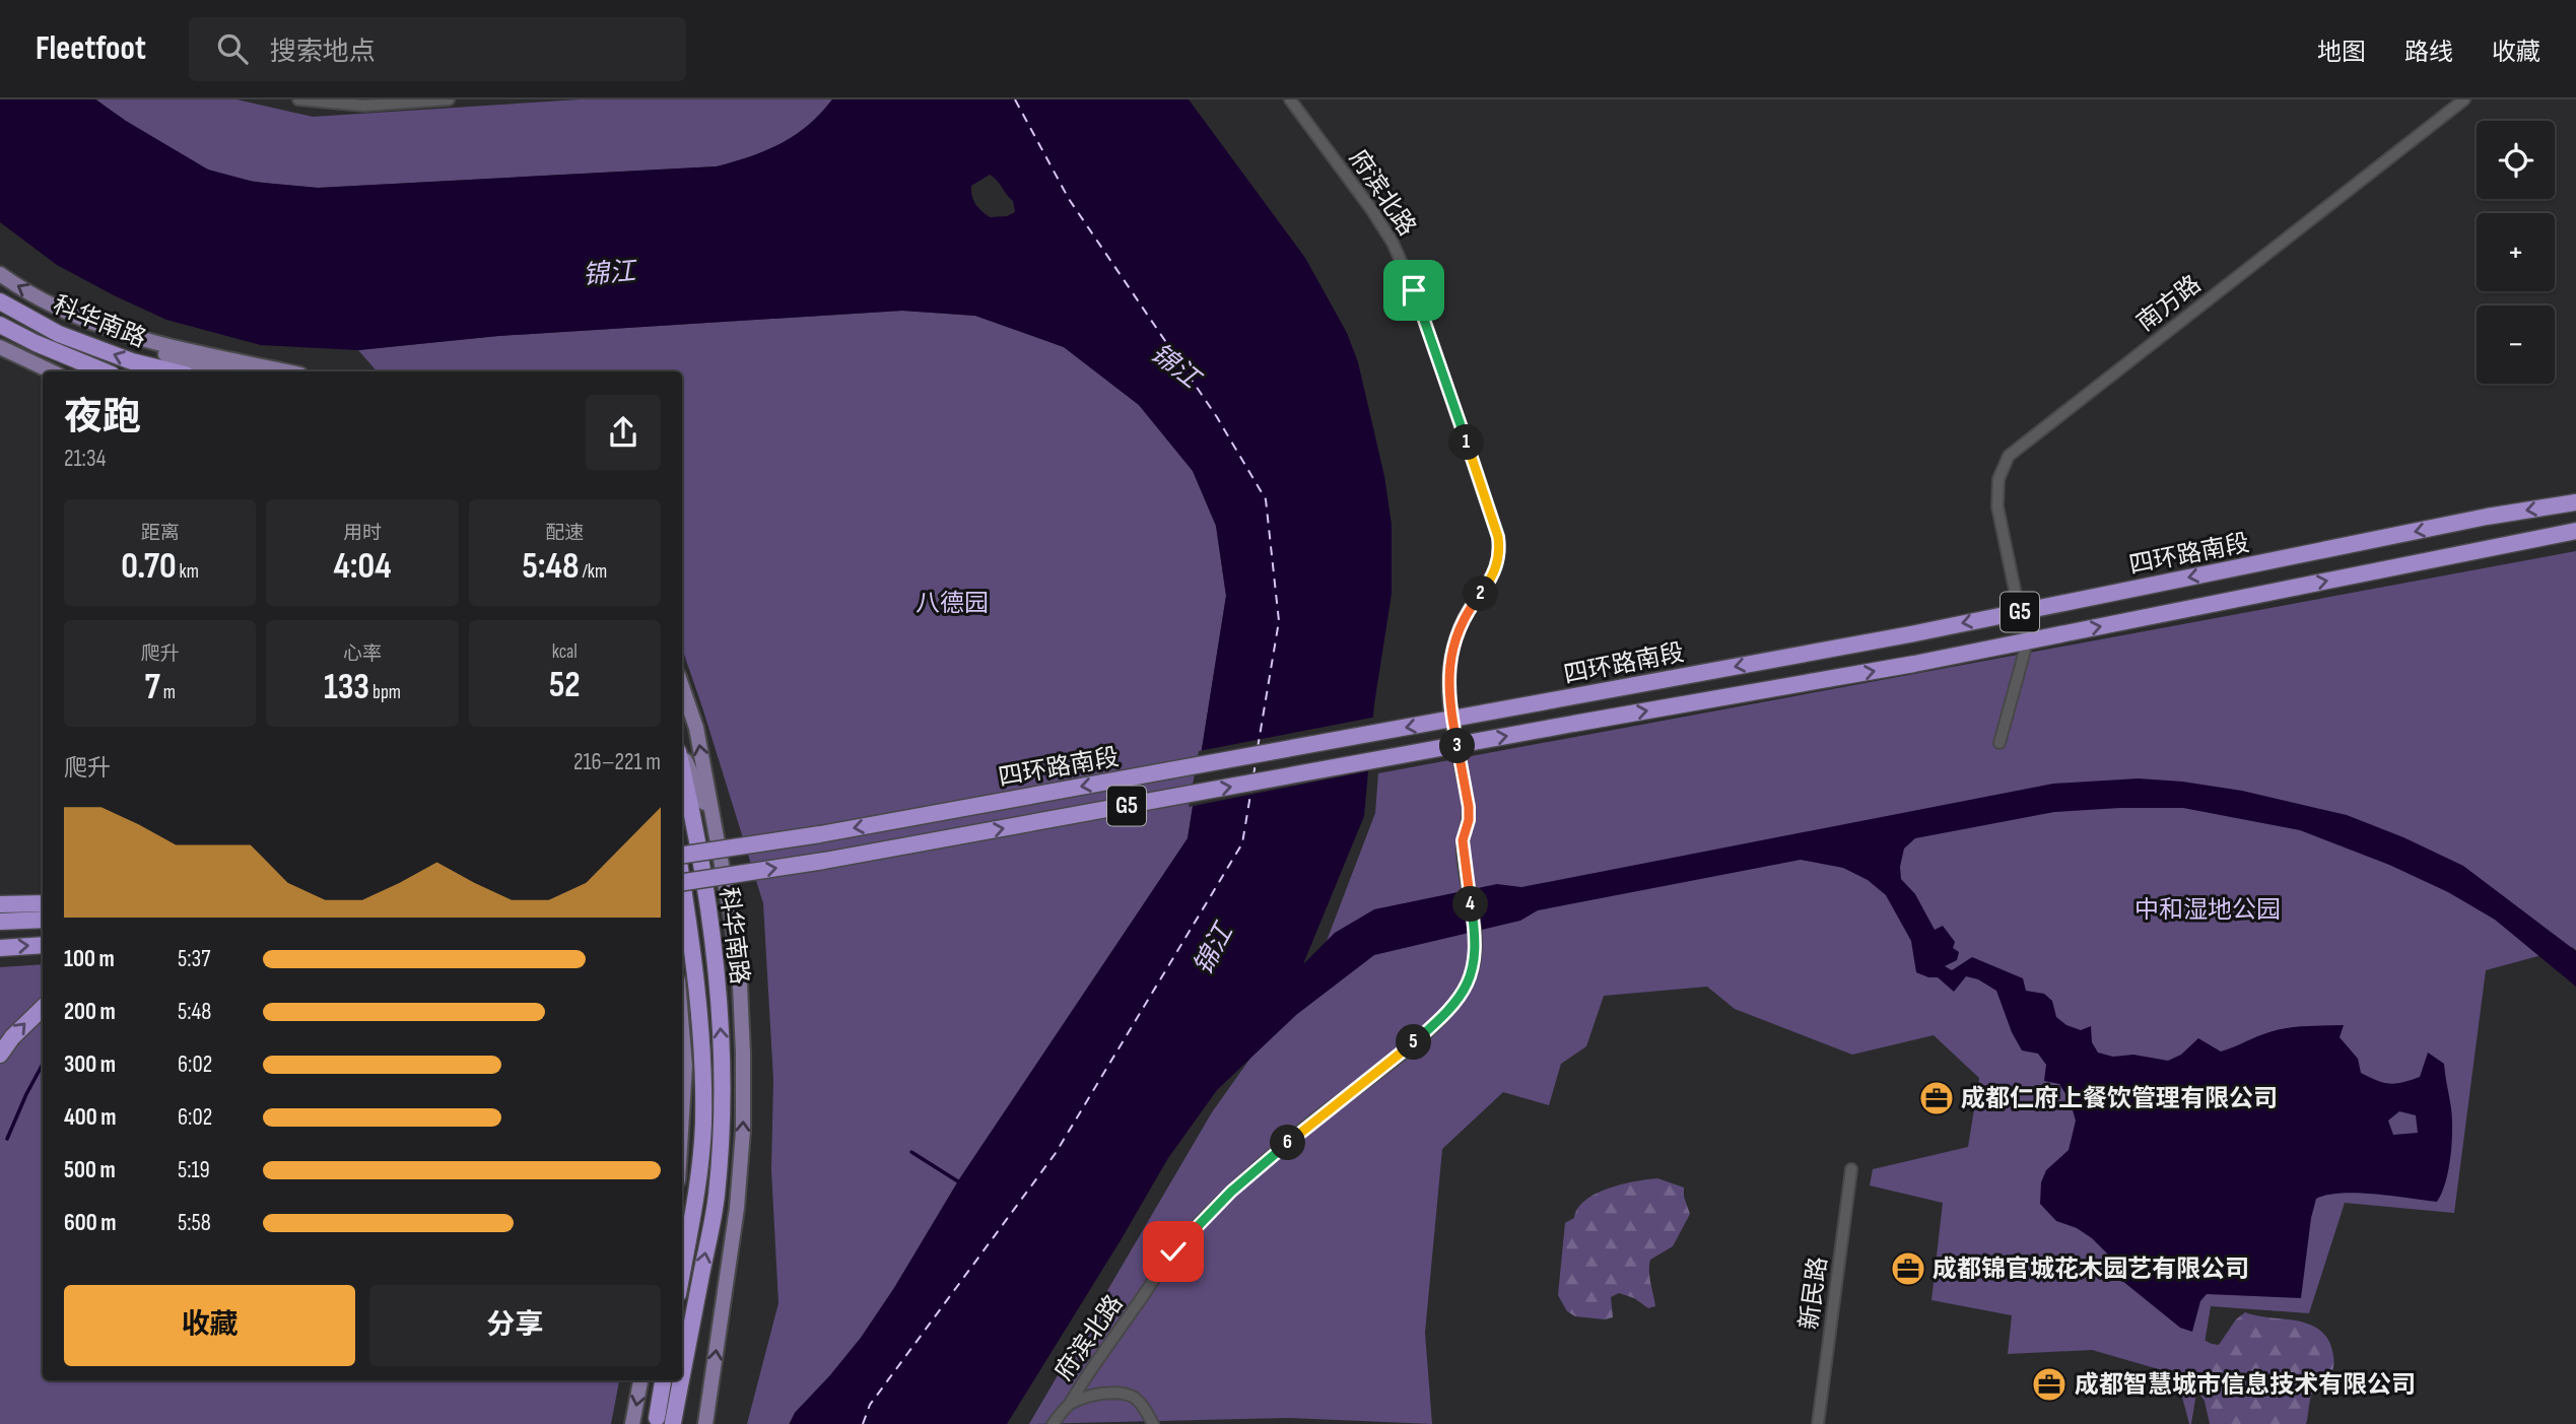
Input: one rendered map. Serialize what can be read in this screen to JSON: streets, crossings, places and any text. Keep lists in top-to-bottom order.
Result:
{
  "streets": {
    "highway": ["科华南路", "四环路南段", "G5"],
    "street": ["府滨北路", "南方路", "新民路"]
  },
  "water": ["锦江"],
  "parks": ["八德园", "中和湿地公园"],
  "places": {
    "office": ["成都仁府上餐饮管理有限公司", "成都锦官城花木园艺有限公司", "成都智慧城市信息技术有限公司"]
  },
  "page": {
    "header": "Fleetfoot",
    "search": "搜索地点",
    "nav": ["地图", "路线", "收藏"],
    "map_buttons": ["+", "−"],
    "heading": ["夜跑", "21:34"],
    "pins": [
      "1",
      "2",
      "3",
      "4",
      "5",
      "6"
    ],
    "stats": [
      ["距离", "0.70 km"],
      ["用时", "4:04"],
      ["配速", "5:48 /km"],
      ["爬升", "7 m"],
      ["心率", "133 bpm"],
      ["kcal", "52"]
    ],
    "chart": ["爬升", "216–221 m"],
    "list": [
      {
        "name": "100 m",
        "note": "5:37"
      },
      {
        "name": "200 m",
        "note": "5:48"
      },
      {
        "name": "300 m",
        "note": "6:02"
      },
      {
        "name": "400 m",
        "note": "6:02"
      },
      {
        "name": "500 m",
        "note": "5:19"
      },
      {
        "name": "600 m",
        "note": "5:58"
      }
    ],
    "buttons": ["收藏", "分享"]
  }
}
